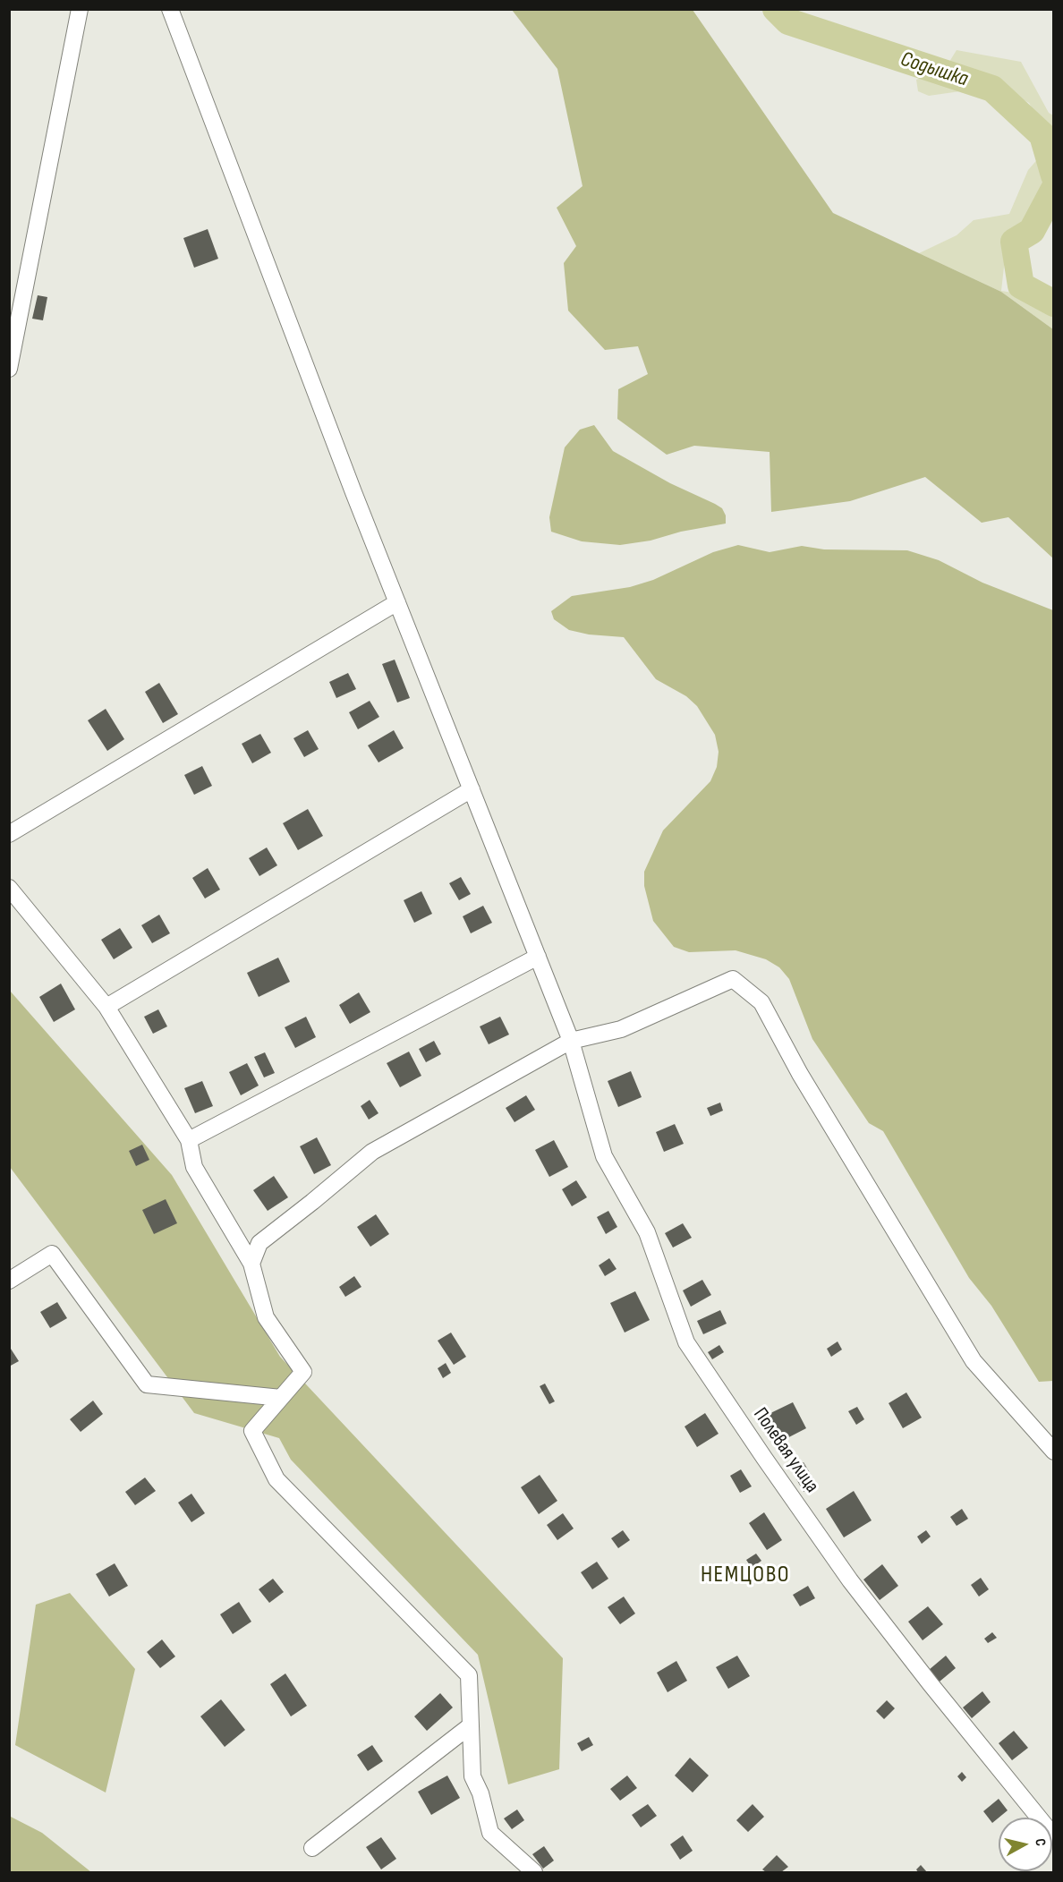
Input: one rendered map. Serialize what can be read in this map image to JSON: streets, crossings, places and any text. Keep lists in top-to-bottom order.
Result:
{
  "streets": {
    "street": ["Полевая улица"]
  },
  "districts": ["НЕМЦОВО"],
  "water": ["Содышка"],
  "north": "right"
}
